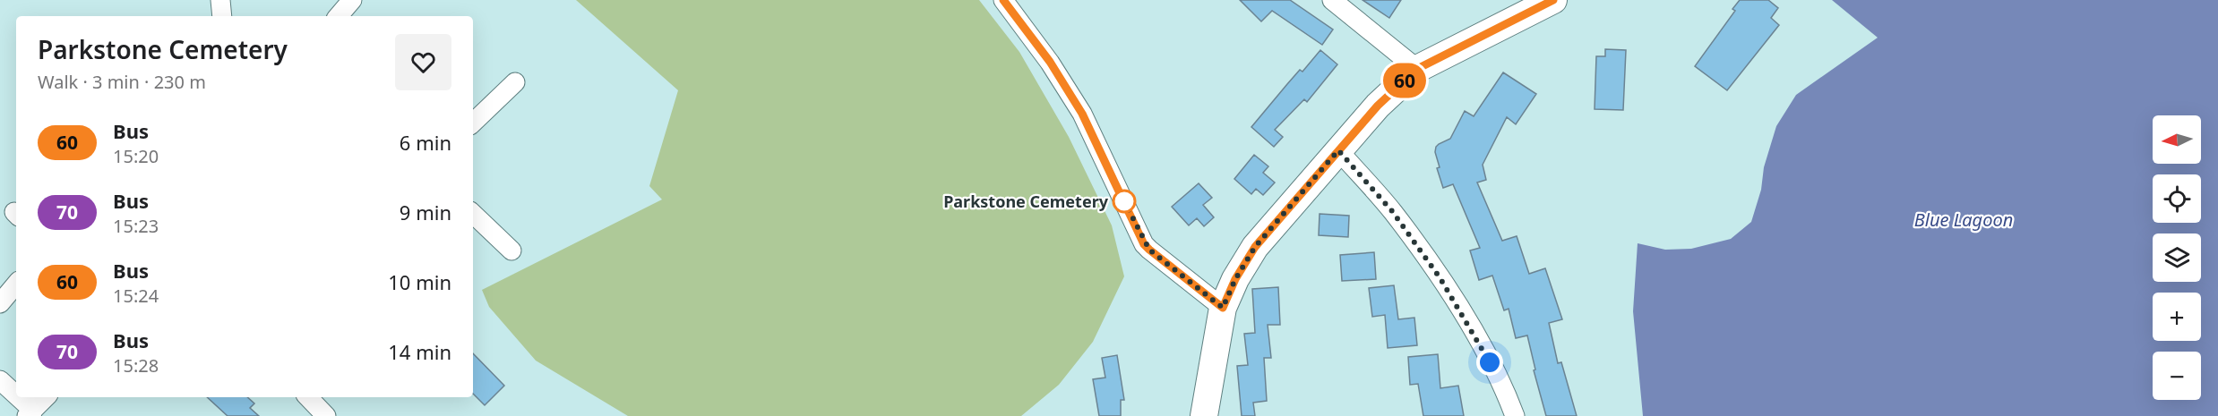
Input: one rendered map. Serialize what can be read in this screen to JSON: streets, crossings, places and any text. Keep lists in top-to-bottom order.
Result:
{
  "water": ["Blue Lagoon"],
  "places": ["Parkstone Cemetery"],
  "lines": ["bus line 60"],
  "north": "left",
  "page": {
    "on_map": "60",
    "heading": ["Parkstone Cemetery", "Walk · 3 min · 230 m"],
    "list": [
      {
        "mark": "60",
        "name": "Bus",
        "note": "15:20",
        "value": "6 min"
      },
      {
        "mark": "70",
        "name": "Bus",
        "note": "15:23",
        "value": "9 min"
      },
      {
        "mark": "60",
        "name": "Bus",
        "note": "15:24",
        "value": "10 min"
      },
      {
        "mark": "70",
        "name": "Bus",
        "note": "15:28",
        "value": "14 min"
      }
    ],
    "map_buttons": ["+", "−"]
  }
}
